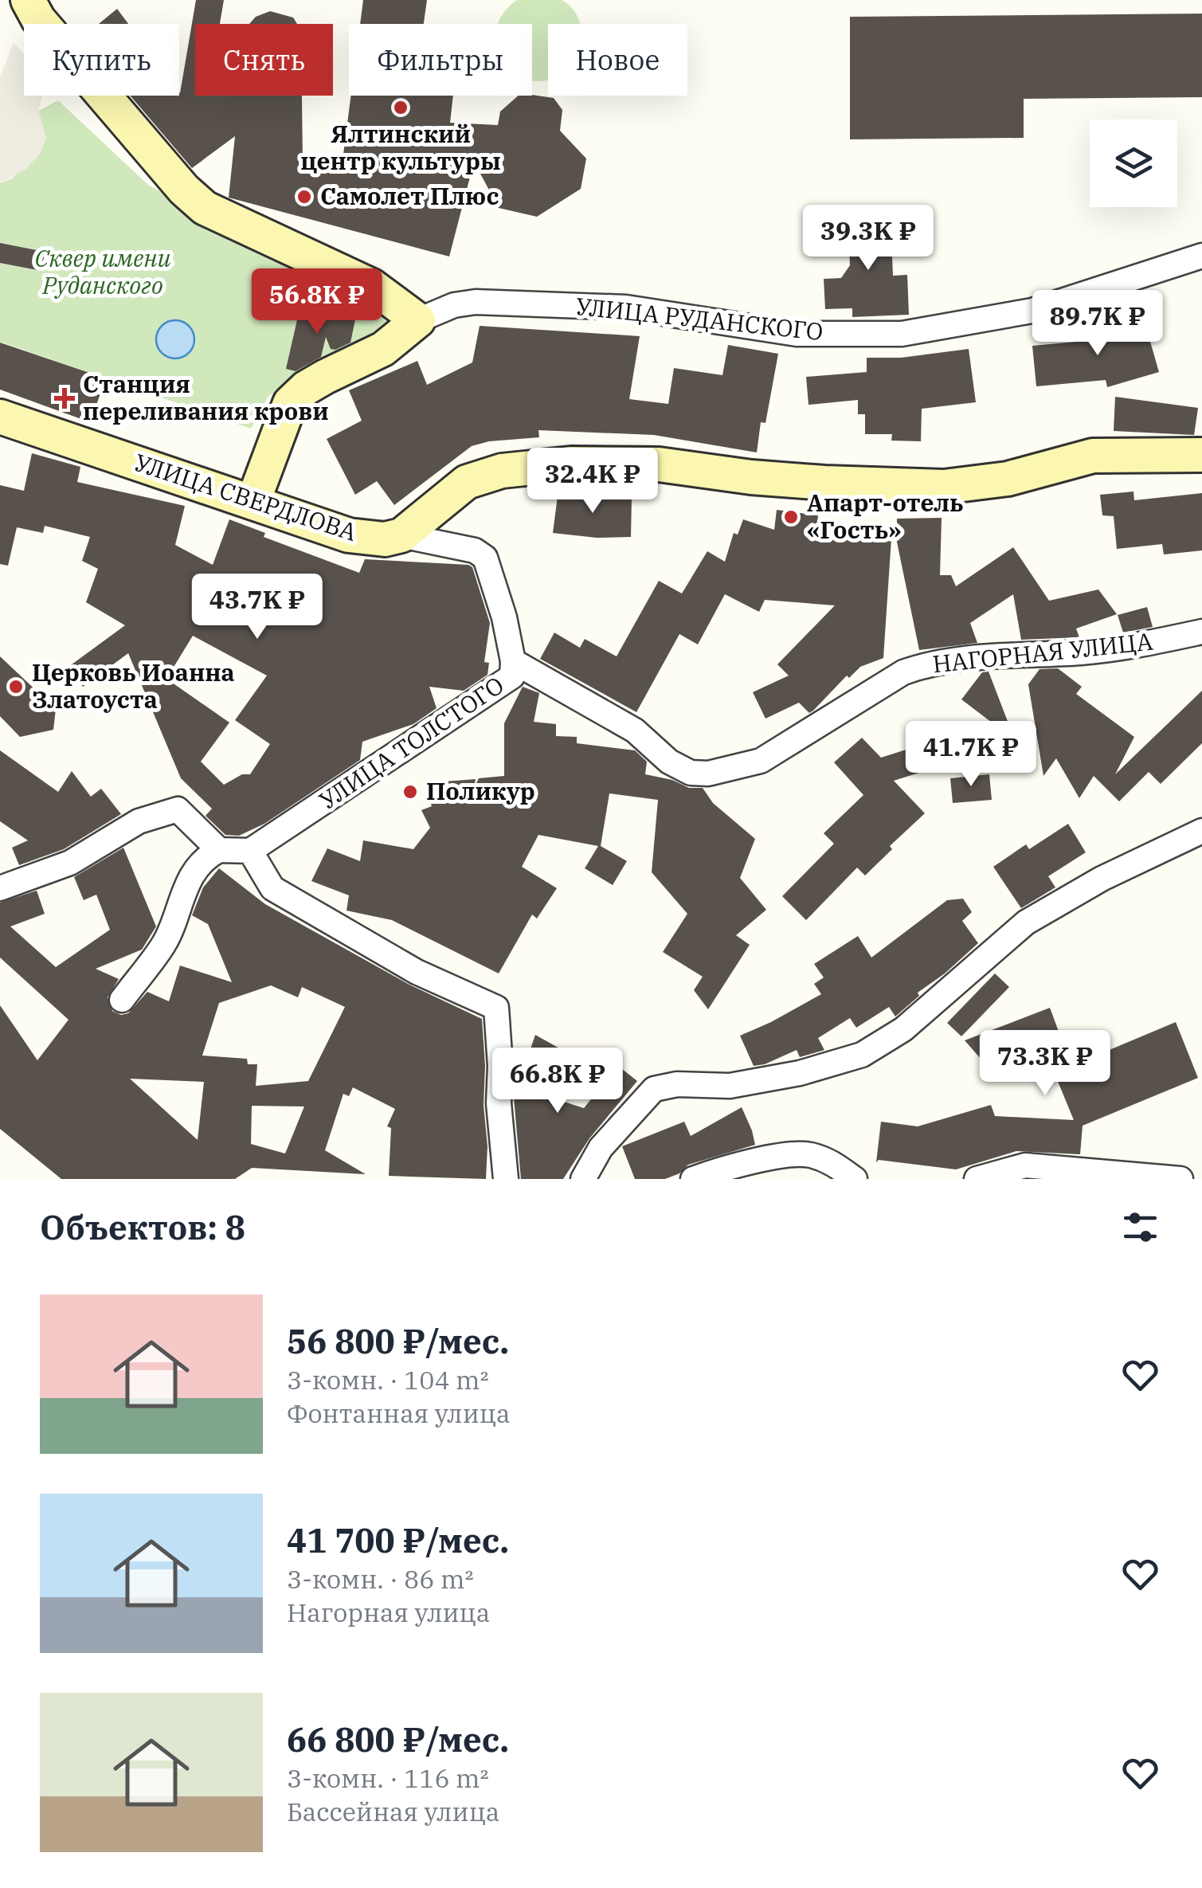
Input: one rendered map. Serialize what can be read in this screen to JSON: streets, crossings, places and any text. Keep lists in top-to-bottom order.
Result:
{
  "streets": {
    "main road": ["УЛИЦА СВЕРДЛОВА"],
    "street": ["УЛИЦА РУДАНСКОГО", "НАГОРНАЯ УЛИЦА", "УЛИЦА ТОЛСТОГО"]
  },
  "crossings": [
    ["УЛИЦА СВЕРДЛОВА", "УЛИЦА ТОЛСТОГО"],
    ["НАГОРНАЯ УЛИЦА", "УЛИЦА ТОЛСТОГО"]
  ],
  "parks": ["Сквер имени Руданского"],
  "places": {
    "other": [
      "Ялтинский центр культуры",
      "Самолет Плюс",
      "Апарт-отель «Гость»",
      "Церковь Иоанна Златоуста",
      "Поликур"
    ],
    "health": ["Станция переливания крови"]
  },
  "page": {
    "chip": [
      "Купить",
      "Снять",
      "Фильтры",
      "Новое"
    ],
    "price": [
      "39.3K ₽",
      "56.8K ₽",
      "89.7K ₽",
      "32.4K ₽",
      "43.7K ₽",
      "41.7K ₽",
      "73.3K ₽",
      "66.8K ₽"
    ],
    "heading": "Объектов: 8",
    "list": [
      {
        "name": "56 800 ₽/мес.",
        "note": "3-комн. · 104 m² · Фонтанная улица"
      },
      {
        "name": "41 700 ₽/мес.",
        "note": "3-комн. · 86 m² · Нагорная улица"
      },
      {
        "name": "66 800 ₽/мес.",
        "note": "3-комн. · 116 m² · Бассейная улица"
      }
    ]
  }
}
